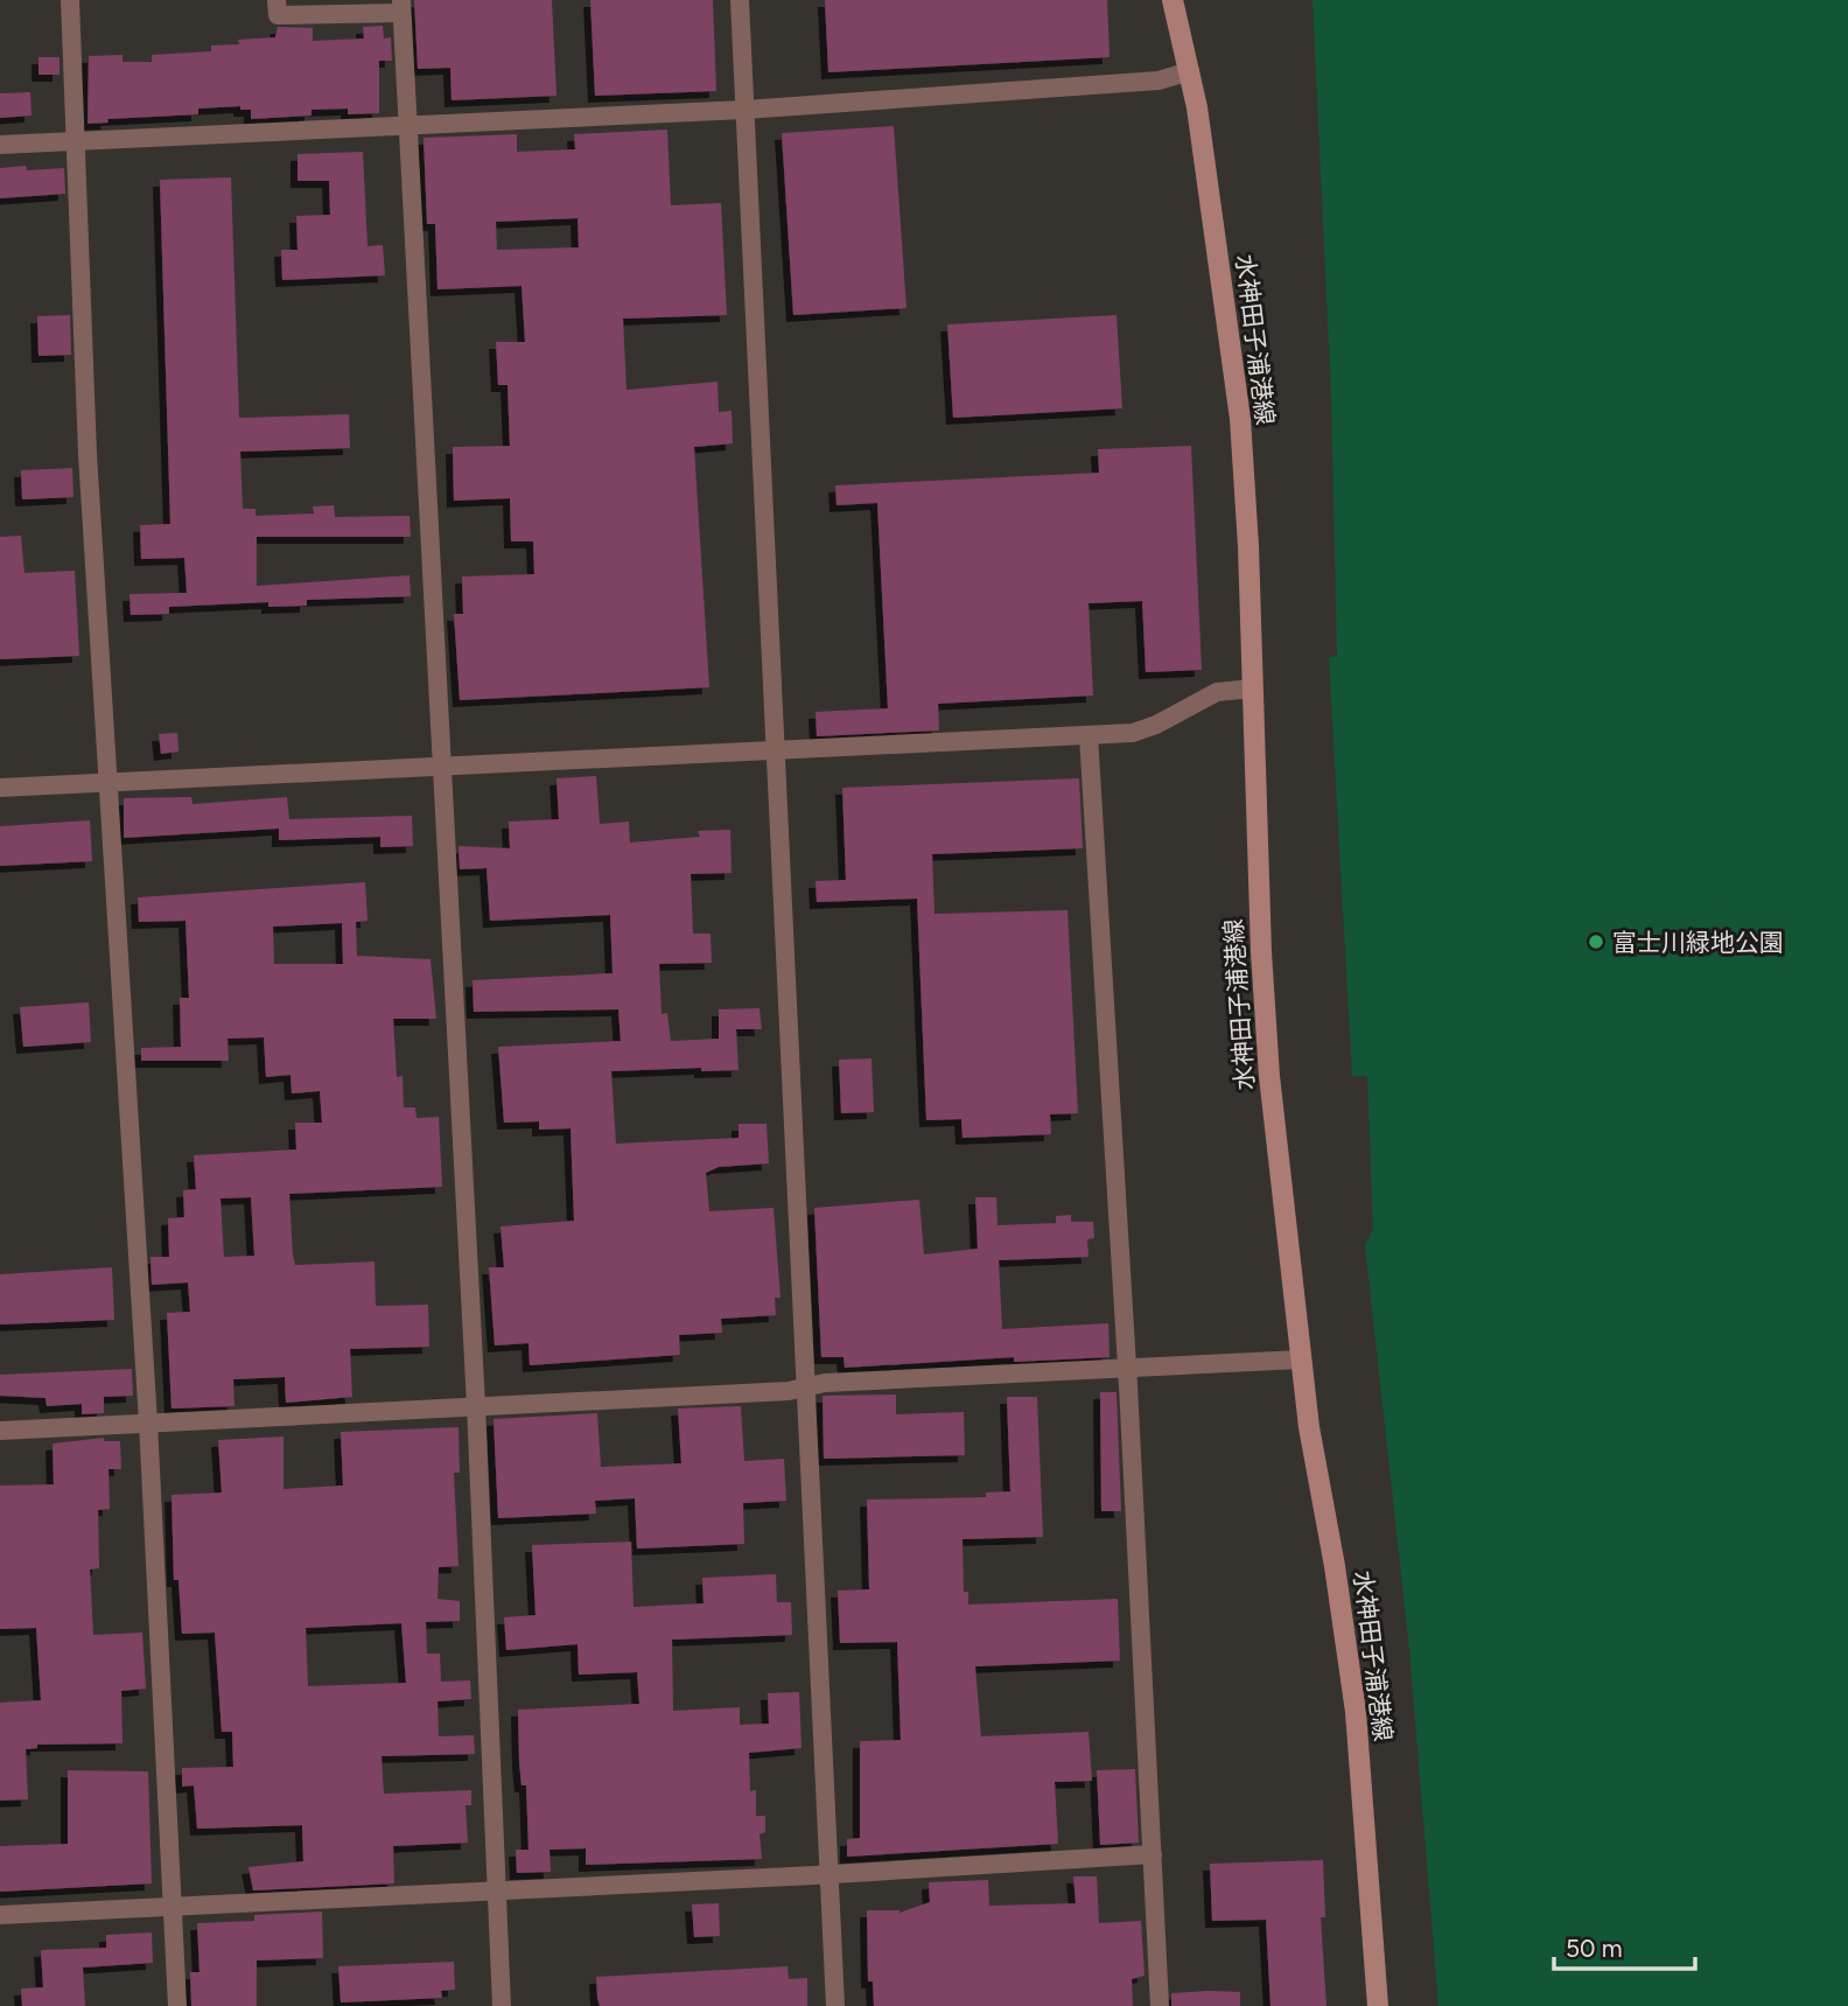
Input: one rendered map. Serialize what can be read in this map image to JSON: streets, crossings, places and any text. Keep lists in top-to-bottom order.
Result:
{
  "streets": {
    "main road": ["水神田子浦港線"]
  },
  "places": ["富士川緑地公園"],
  "scale_bar": "50 m"
}
